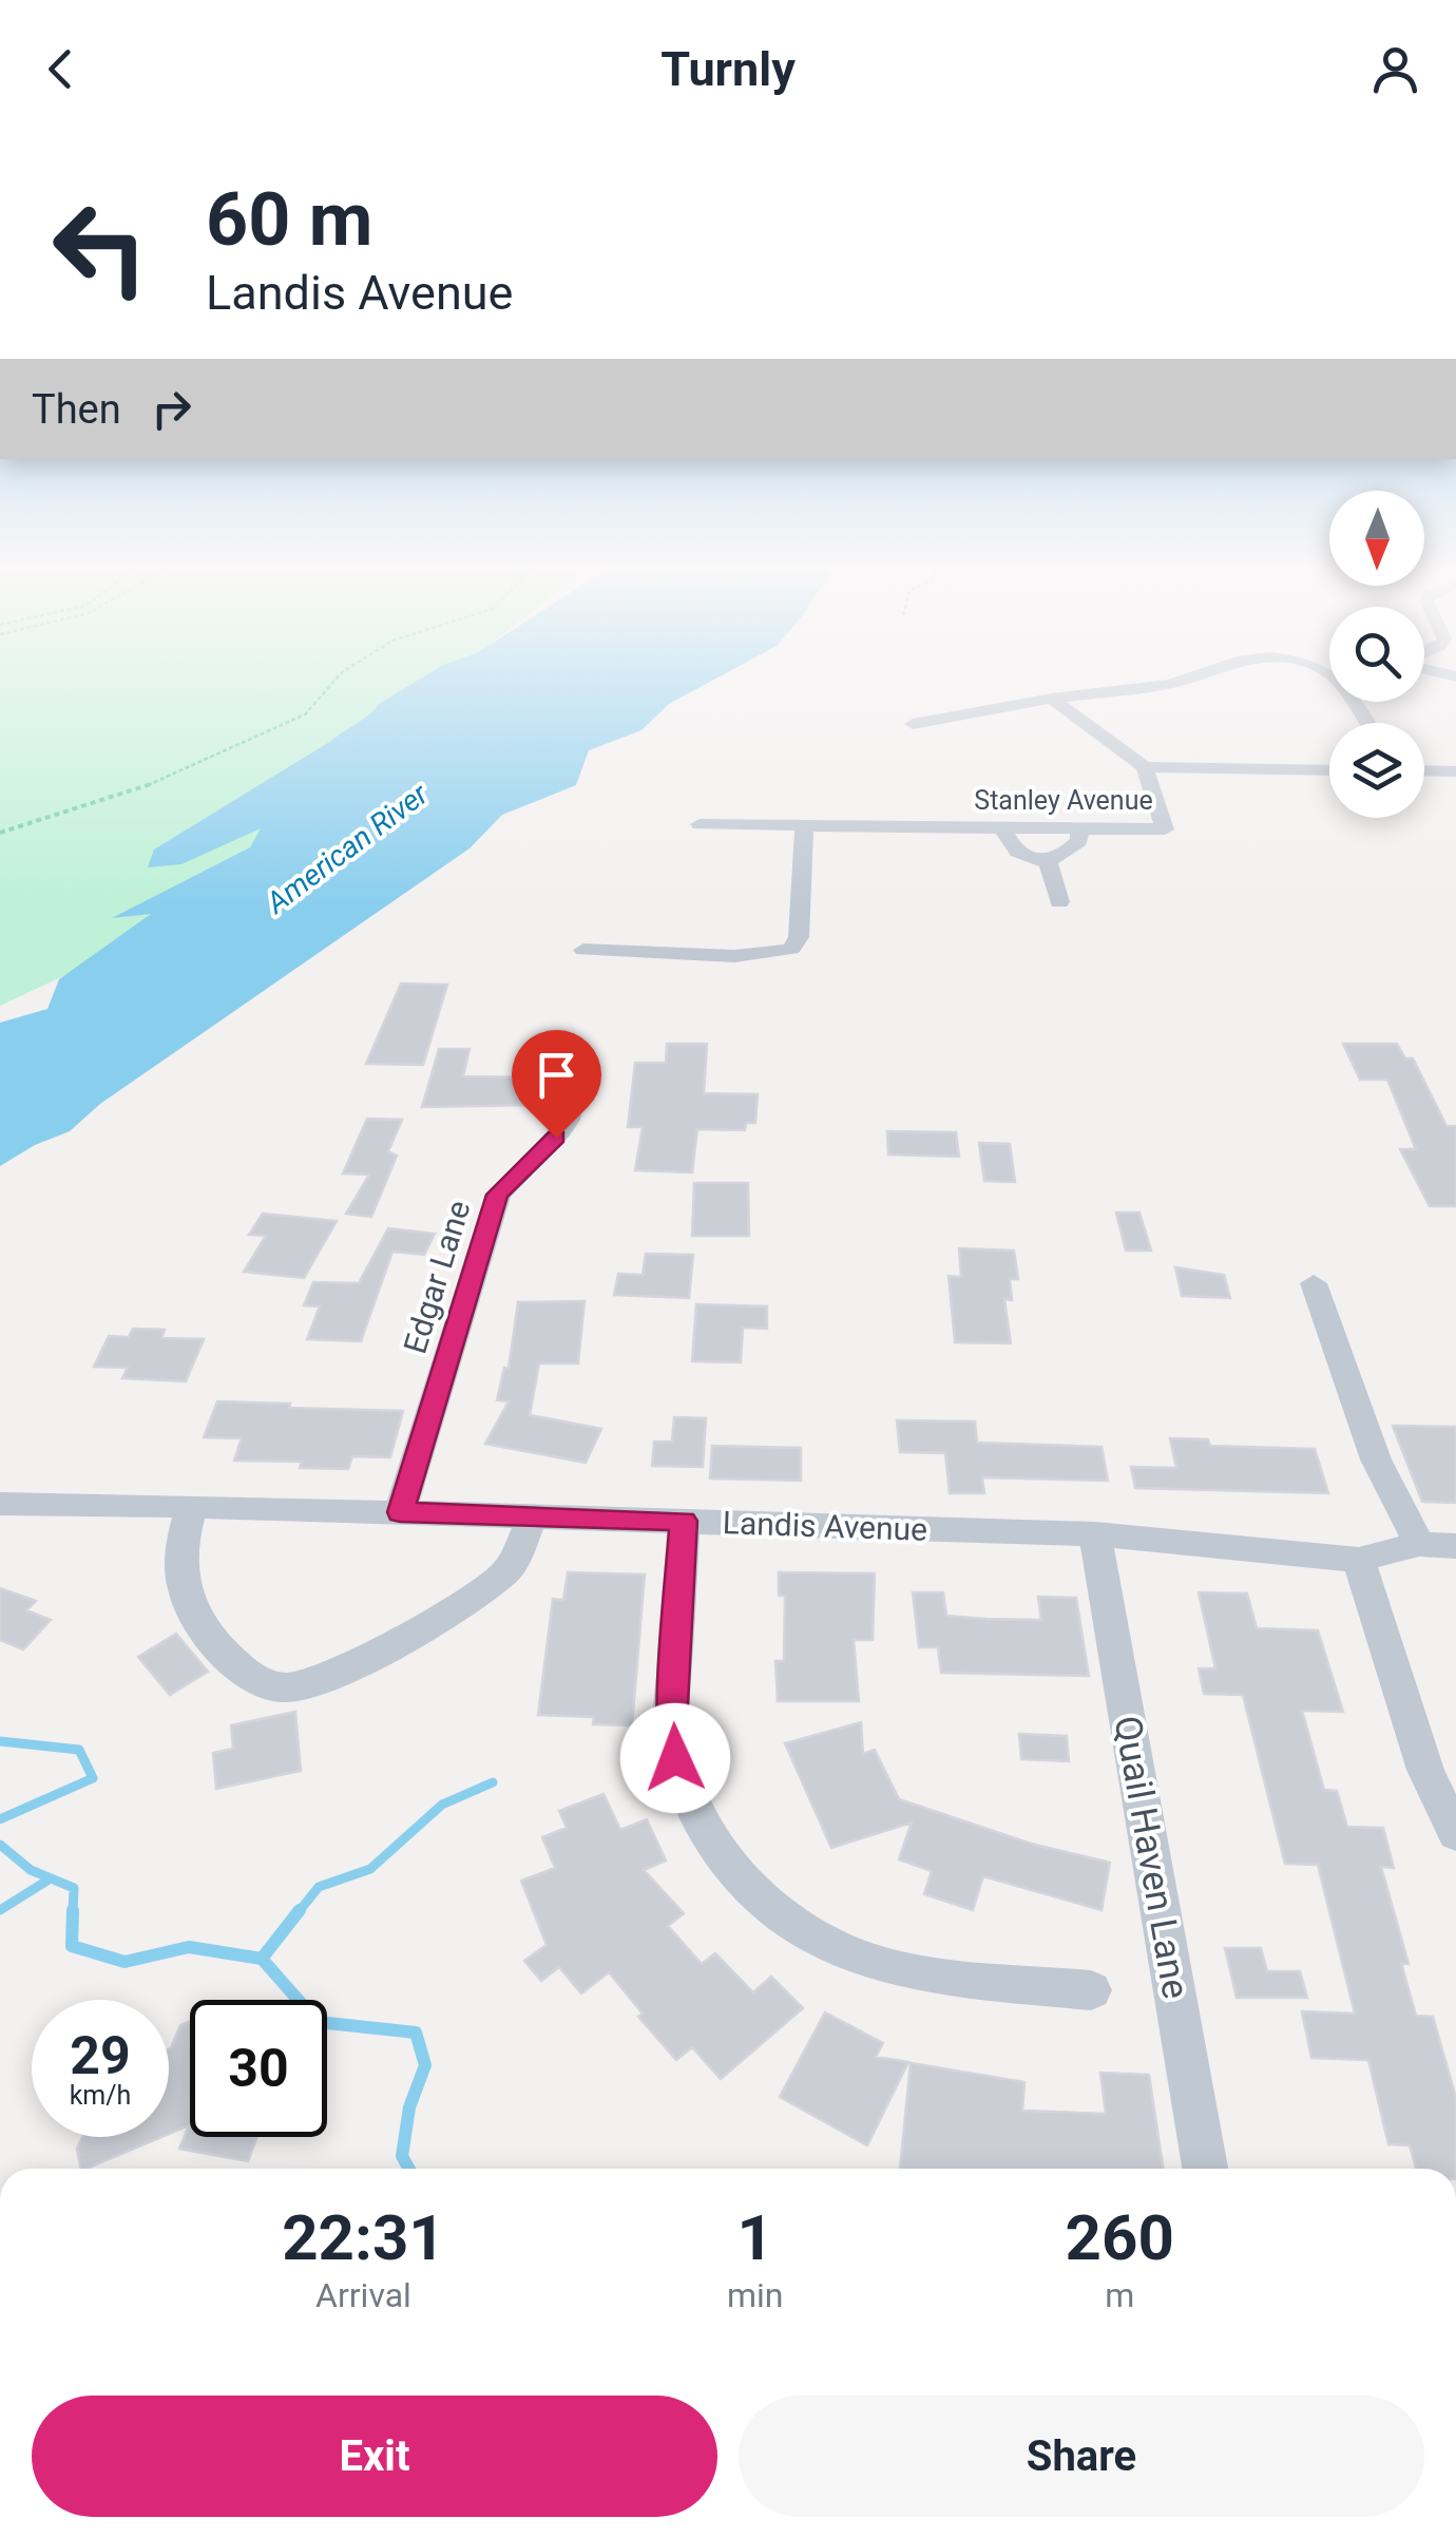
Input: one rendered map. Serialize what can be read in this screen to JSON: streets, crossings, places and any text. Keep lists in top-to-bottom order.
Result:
{
  "streets": {
    "street": [
      "Stanley Avenue",
      "Edgar Lane",
      "Landis Avenue",
      "Quail Haven Lane"
    ]
  },
  "crossings": [
    ["Edgar Lane", "Landis Avenue"],
    ["Landis Avenue", "Quail Haven Lane"]
  ],
  "water": ["American River"],
  "north": "bottom",
  "page": {
    "header": "Turnly",
    "turn": ["60 m", "Landis Avenue"],
    "then": "Then",
    "speed": "29 km/h",
    "limit": "30",
    "eta": [
      "22:31",
      "Arrival",
      "1",
      "min",
      "260",
      "m"
    ],
    "buttons": ["Exit", "Share"]
  }
}
